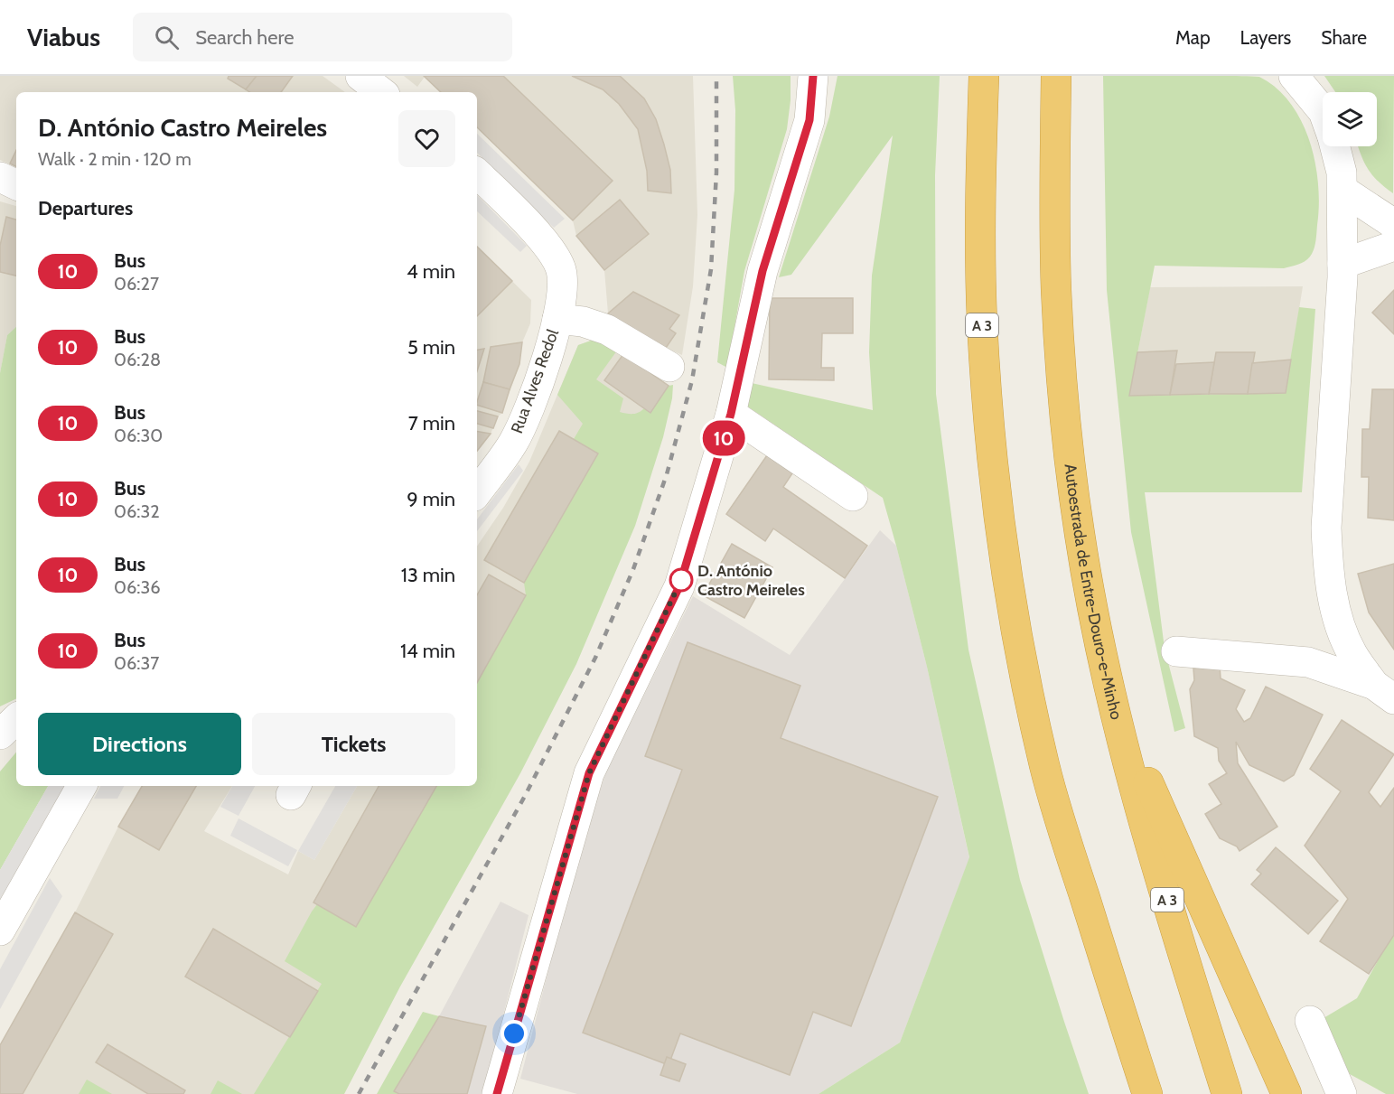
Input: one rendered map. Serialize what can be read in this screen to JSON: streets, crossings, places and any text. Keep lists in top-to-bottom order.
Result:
{
  "streets": {
    "highway": ["A 3", "Autoestrada de Entre-Douro-e-Minho"],
    "street": ["Rua Alves Redol"]
  },
  "places": ["D. António Castro Meireles"],
  "lines": ["bus line 10"],
  "page": {
    "header": "Viabus",
    "search": "Search here",
    "nav": ["Map", "Layers", "Share"],
    "on_map": "10",
    "heading": [
      ["D. António Castro Meireles", "Walk · 2 min · 120 m"],
      "Departures"
    ],
    "list": [
      {
        "mark": "10",
        "name": "Bus",
        "note": "06:27",
        "value": "4 min"
      },
      {
        "mark": "10",
        "name": "Bus",
        "note": "06:28",
        "value": "5 min"
      },
      {
        "mark": "10",
        "name": "Bus",
        "note": "06:30",
        "value": "7 min"
      },
      {
        "mark": "10",
        "name": "Bus",
        "note": "06:32",
        "value": "9 min"
      },
      {
        "mark": "10",
        "name": "Bus",
        "note": "06:36",
        "value": "13 min"
      },
      {
        "mark": "10",
        "name": "Bus",
        "note": "06:37",
        "value": "14 min"
      }
    ],
    "buttons": ["Directions", "Tickets"]
  }
}
